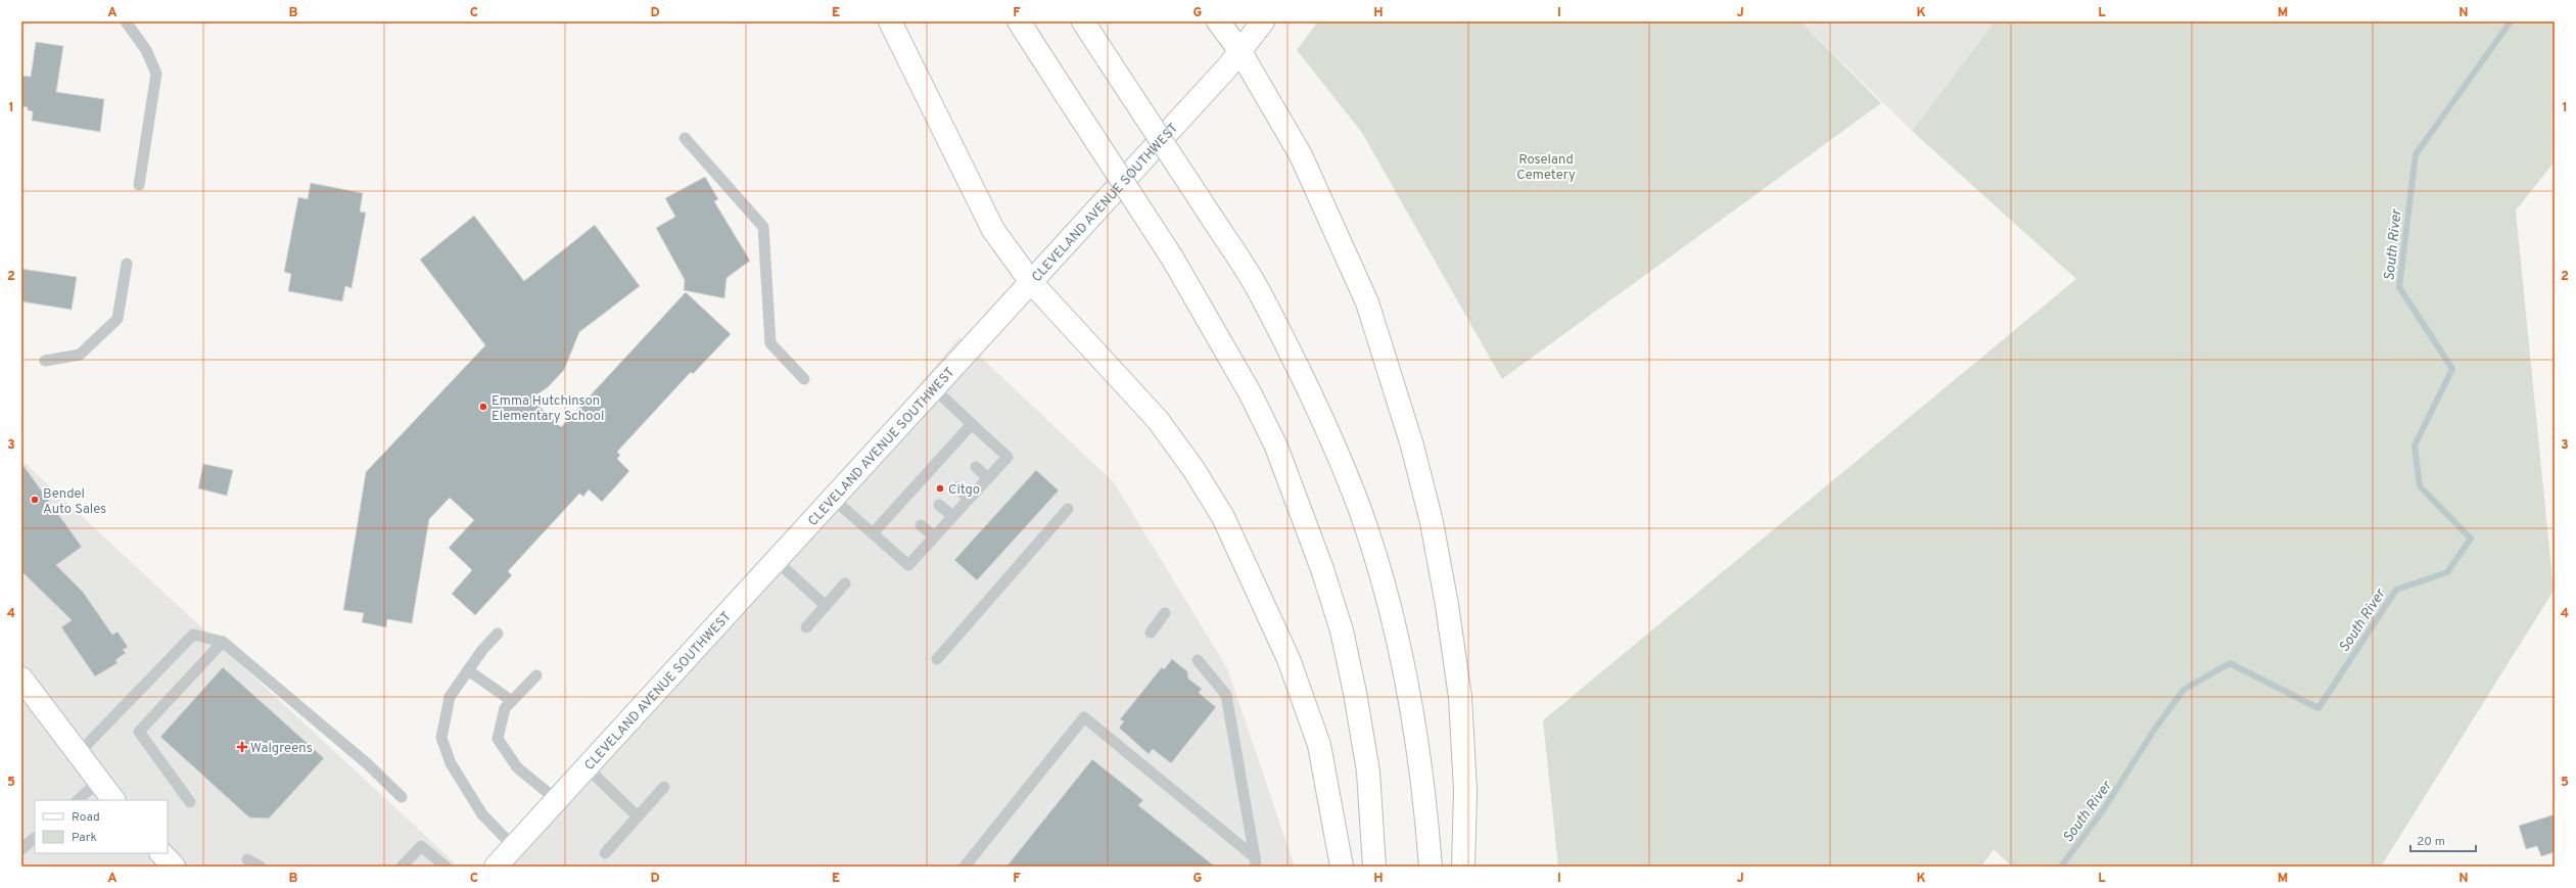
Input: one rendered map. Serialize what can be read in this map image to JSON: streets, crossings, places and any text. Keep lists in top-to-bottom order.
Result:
{
  "streets": {
    "main road": ["CLEVELAND AVENUE SOUTHWEST"]
  },
  "water": ["South River"],
  "parks": ["Roseland Cemetery"],
  "places": {
    "other": ["Emma Hutchinson Elementary School", "Citgo", "Bendel Auto Sales"],
    "health": ["Walgreens"]
  },
  "legend": ["Road", "Park"],
  "scale_bar": "20 m",
  "grid": {
    "columns": [
      "A",
      "B",
      "C",
      "D",
      "E",
      "F",
      "G",
      "H",
      "I",
      "J",
      "K",
      "L",
      "M",
      "N"
    ],
    "rows": [
      "1",
      "2",
      "3",
      "4",
      "5"
    ]
  }
}
